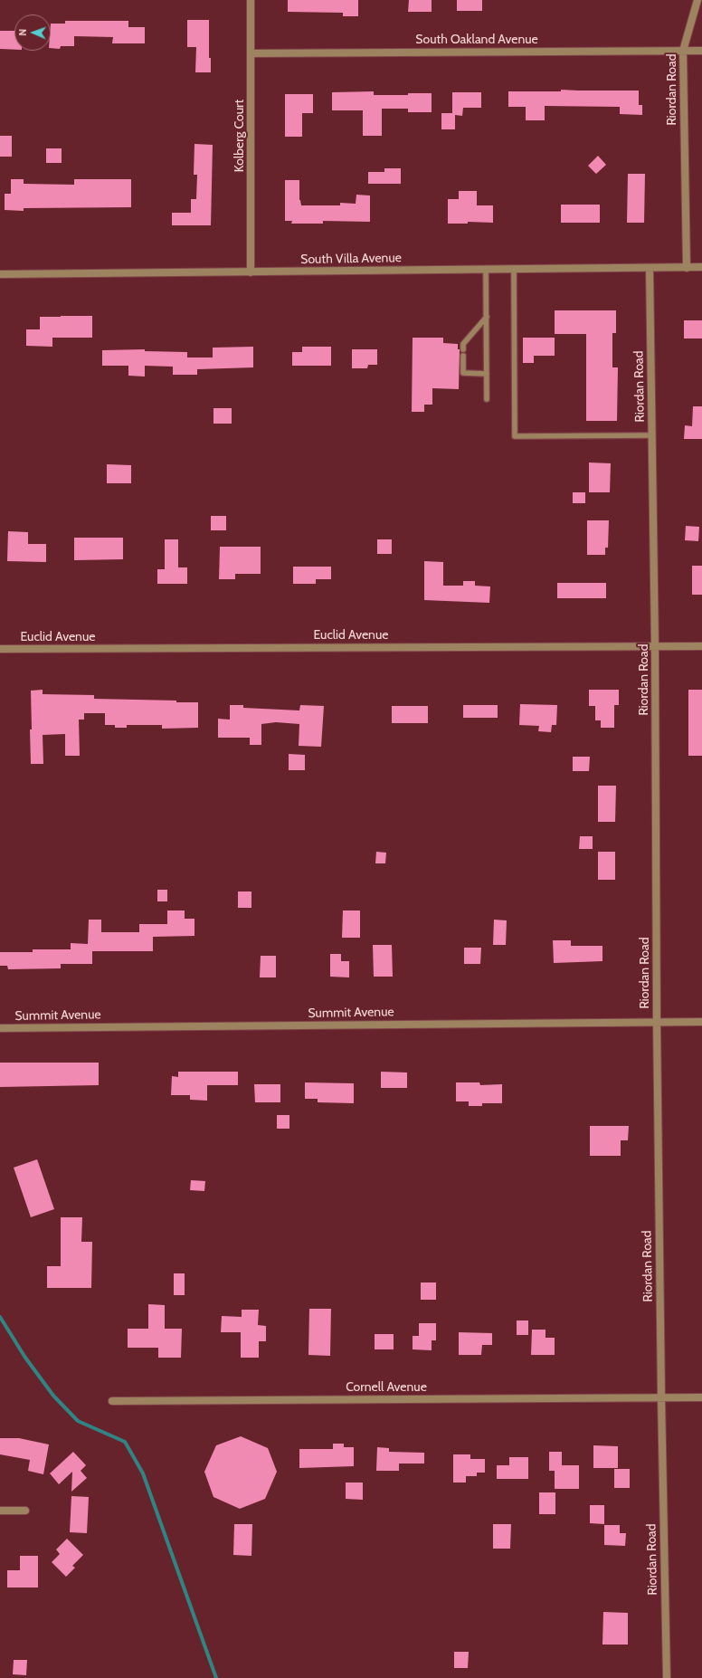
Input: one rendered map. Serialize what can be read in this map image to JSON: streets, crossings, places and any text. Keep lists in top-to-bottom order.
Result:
{
  "streets": {
    "street": [
      "South Oakland Avenue",
      "Riordan Road",
      "Kolberg Court",
      "South Villa Avenue",
      "Euclid Avenue",
      "Summit Avenue",
      "Cornell Avenue"
    ]
  },
  "crossings": [
    ["South Oakland Avenue", "Riordan Road"],
    ["South Oakland Avenue", "Kolberg Court"],
    ["Riordan Road", "South Villa Avenue"],
    ["Riordan Road", "Euclid Avenue"],
    ["Riordan Road", "Summit Avenue"],
    ["Riordan Road", "Cornell Avenue"],
    ["Kolberg Court", "South Villa Avenue"]
  ],
  "north": "left"
}
